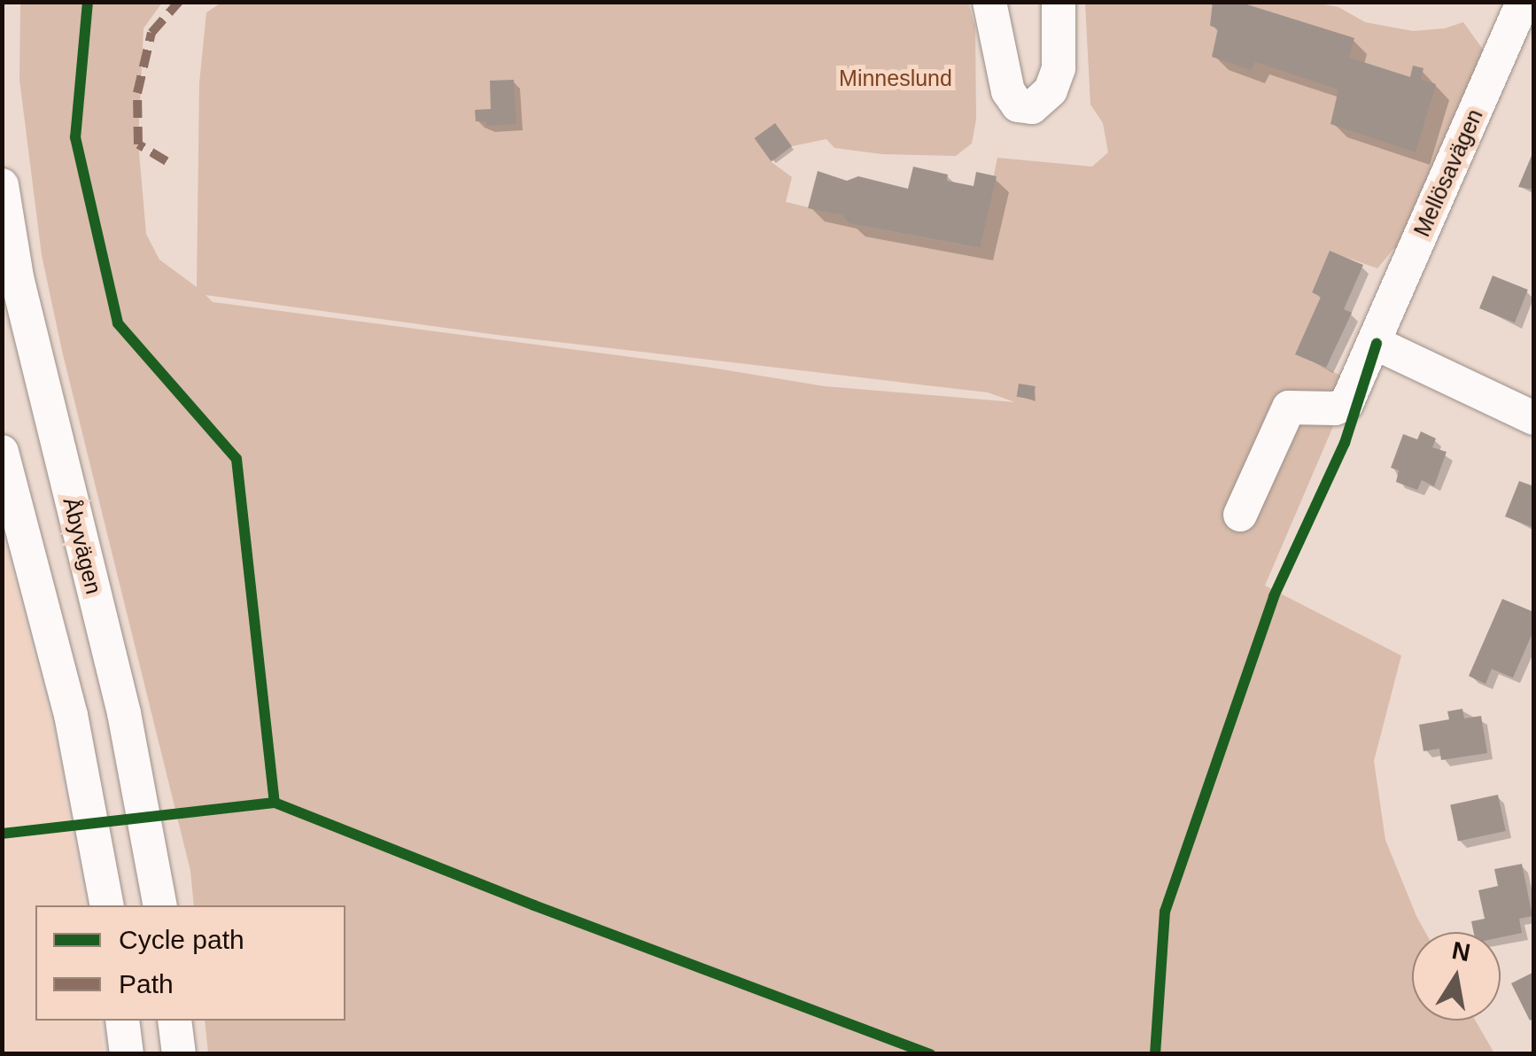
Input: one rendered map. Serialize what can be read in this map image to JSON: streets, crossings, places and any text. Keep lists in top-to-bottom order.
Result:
{
  "streets": {
    "street": ["Mellösavägen", "Åbyvägen"]
  },
  "parks": ["Minneslund"],
  "legend": ["Cycle path", "Path"],
  "north": "top"
}
